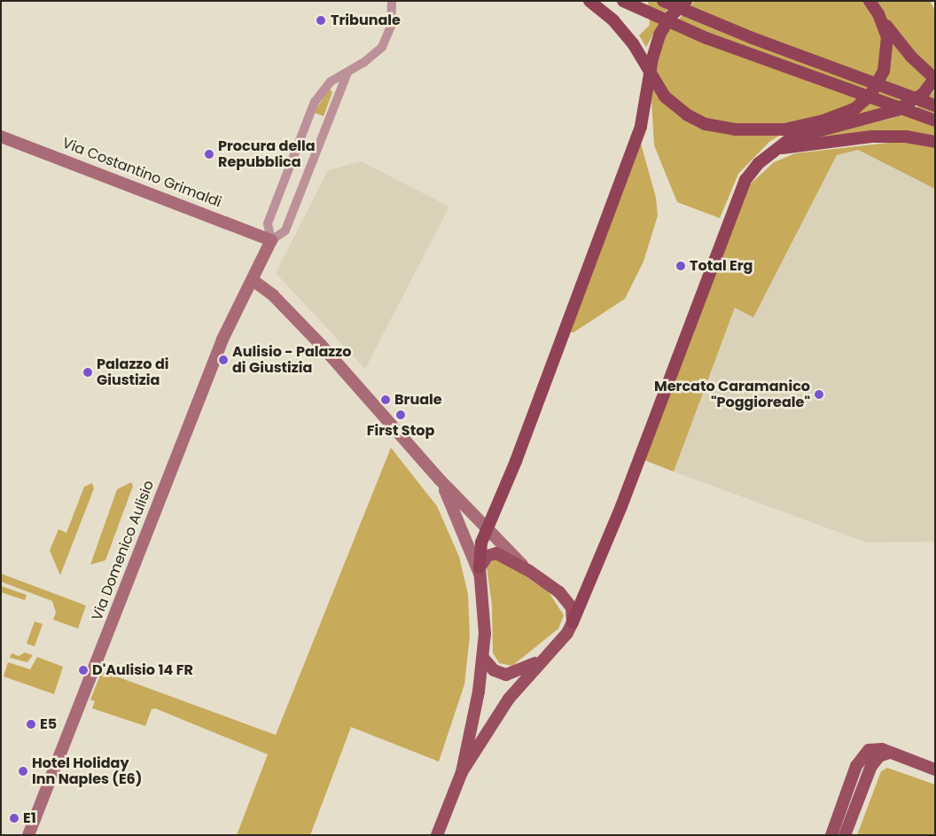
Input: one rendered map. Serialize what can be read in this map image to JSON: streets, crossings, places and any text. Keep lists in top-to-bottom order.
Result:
{
  "streets": {
    "main road": ["Via Costantino Grimaldi", "Via Domenico Aulisio"]
  },
  "crossings": [
    ["Via Costantino Grimaldi", "Via Domenico Aulisio"]
  ],
  "places": [
    "Tribunale",
    "Procura della Repubblica",
    "Total Erg",
    "Aulisio - Palazzo di Giustizia",
    "Palazzo di Giustizia",
    "Mercato Caramanico \"Poggioreale\"",
    "Bruale",
    "First Stop",
    "D'Aulisio 14 FR",
    "E5",
    "Hotel Holiday Inn Naples (E6)",
    "E1"
  ]
}
